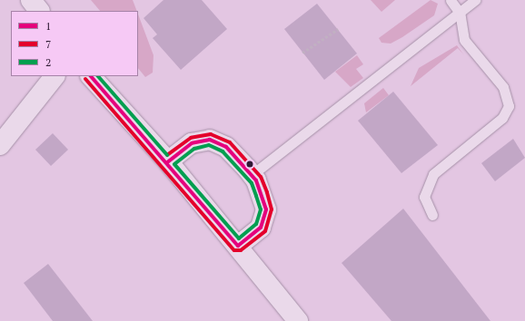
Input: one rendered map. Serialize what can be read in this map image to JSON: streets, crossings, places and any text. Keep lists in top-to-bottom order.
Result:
{
  "lines": ["transit line 1", "transit line 2", "transit line 7"],
  "legend": ["1", "7", "2"]
}
